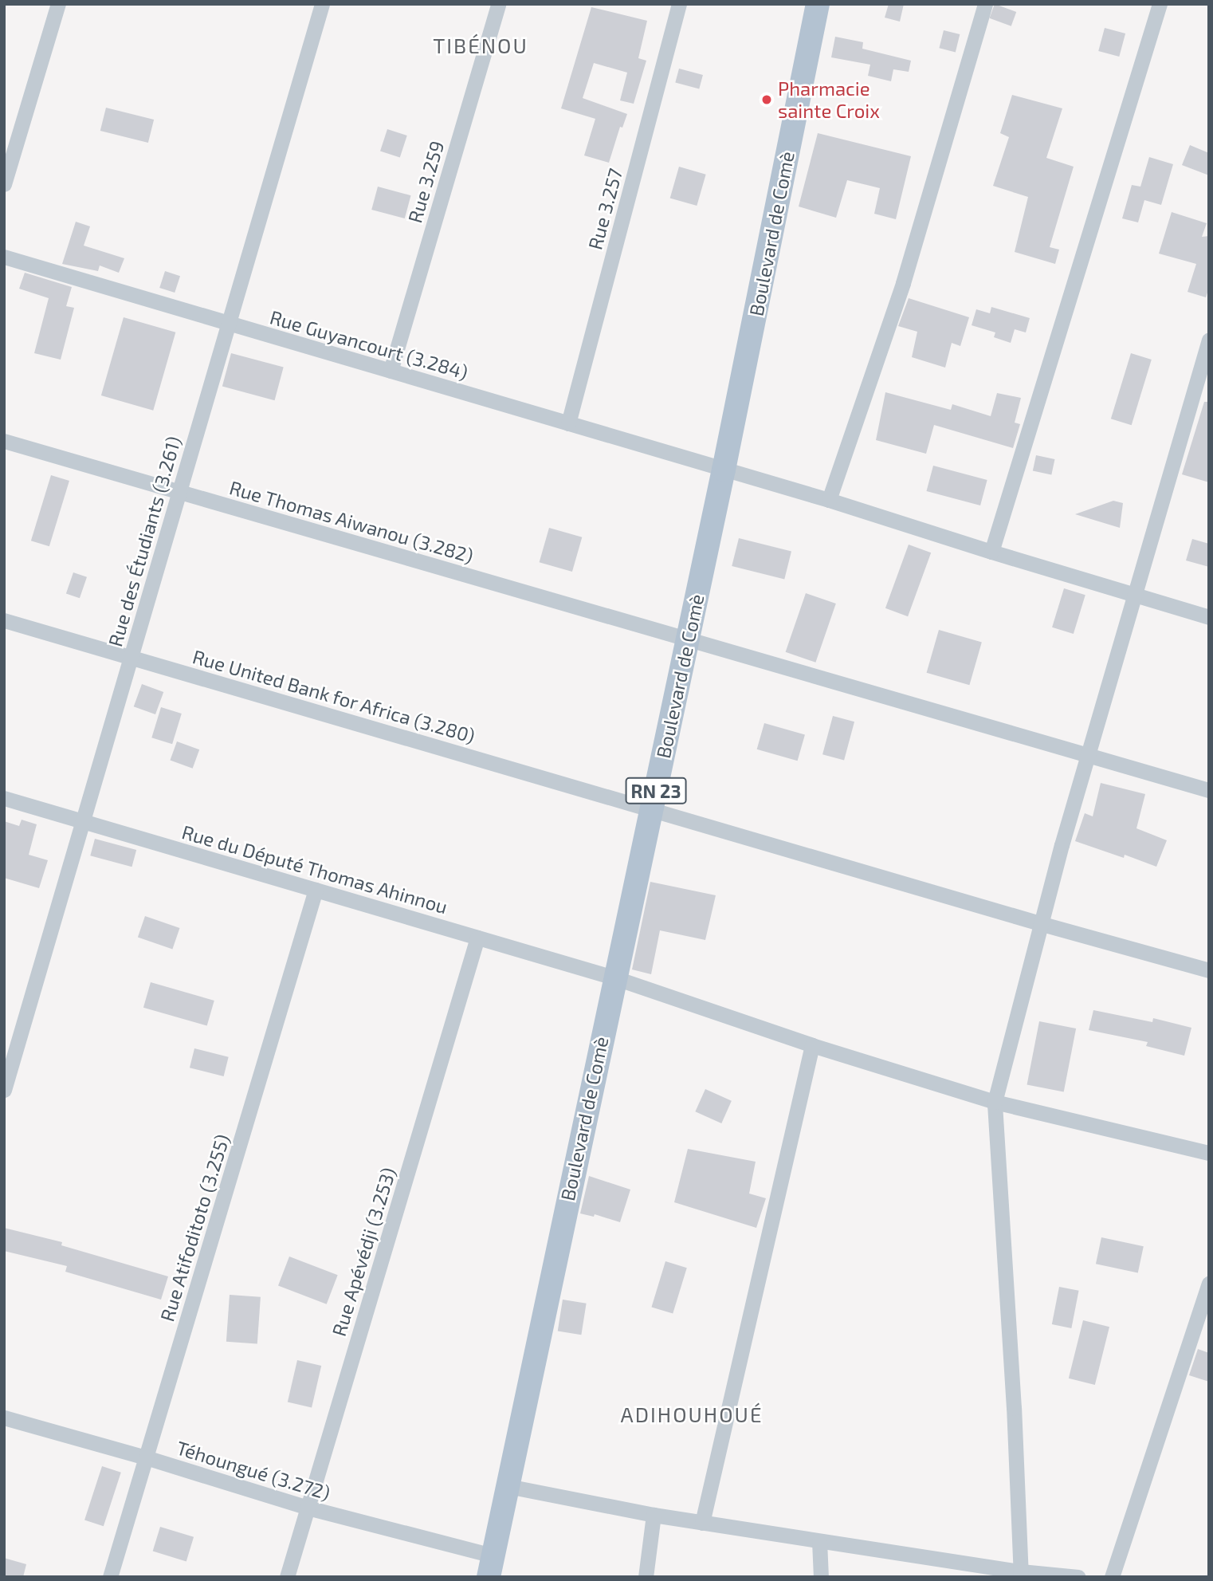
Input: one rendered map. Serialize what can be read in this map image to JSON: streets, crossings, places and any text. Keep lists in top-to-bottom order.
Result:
{
  "streets": {
    "main road": ["Boulevard de Comè", "RN 23"],
    "street": [
      "Rue 3.259",
      "Rue 3.257",
      "Rue Guyancourt (3.284)",
      "Rue Thomas Aiwanou (3.282)",
      "Rue des Étudiants (3.261)",
      "Rue United Bank for Africa (3.280)",
      "Rue du Député Thomas Ahinnou",
      "Rue Atifoditoto (3.255)",
      "Rue Apévédji (3.253)",
      "Téhoungué (3.272)"
    ]
  },
  "crossings": [
    ["Rue 3.259", "Rue Guyancourt (3.284)"],
    ["Rue 3.257", "Rue Guyancourt (3.284)"],
    ["Boulevard de Comè", "Rue Guyancourt (3.284)"],
    ["Boulevard de Comè", "Rue Thomas Aiwanou (3.282)"],
    ["Boulevard de Comè", "Rue United Bank for Africa (3.280)"],
    ["Boulevard de Comè", "Rue du Député Thomas Ahinnou"],
    ["Boulevard de Comè", "Téhoungué (3.272)"],
    ["Rue Guyancourt (3.284)", "Rue des Étudiants (3.261)"],
    ["Rue Thomas Aiwanou (3.282)", "Rue des Étudiants (3.261)"],
    ["Rue des Étudiants (3.261)", "Rue United Bank for Africa (3.280)"],
    ["Rue des Étudiants (3.261)", "Rue du Député Thomas Ahinnou"],
    ["Rue du Député Thomas Ahinnou", "Rue Atifoditoto (3.255)"],
    ["Rue du Député Thomas Ahinnou", "Rue Apévédji (3.253)"],
    ["Rue Atifoditoto (3.255)", "Téhoungué (3.272)"],
    ["Rue Apévédji (3.253)", "Téhoungué (3.272)"]
  ],
  "districts": ["TIBÉNOU", "ADIHOUHOUÉ"],
  "places": ["Pharmacie sainte Croix"]
}
